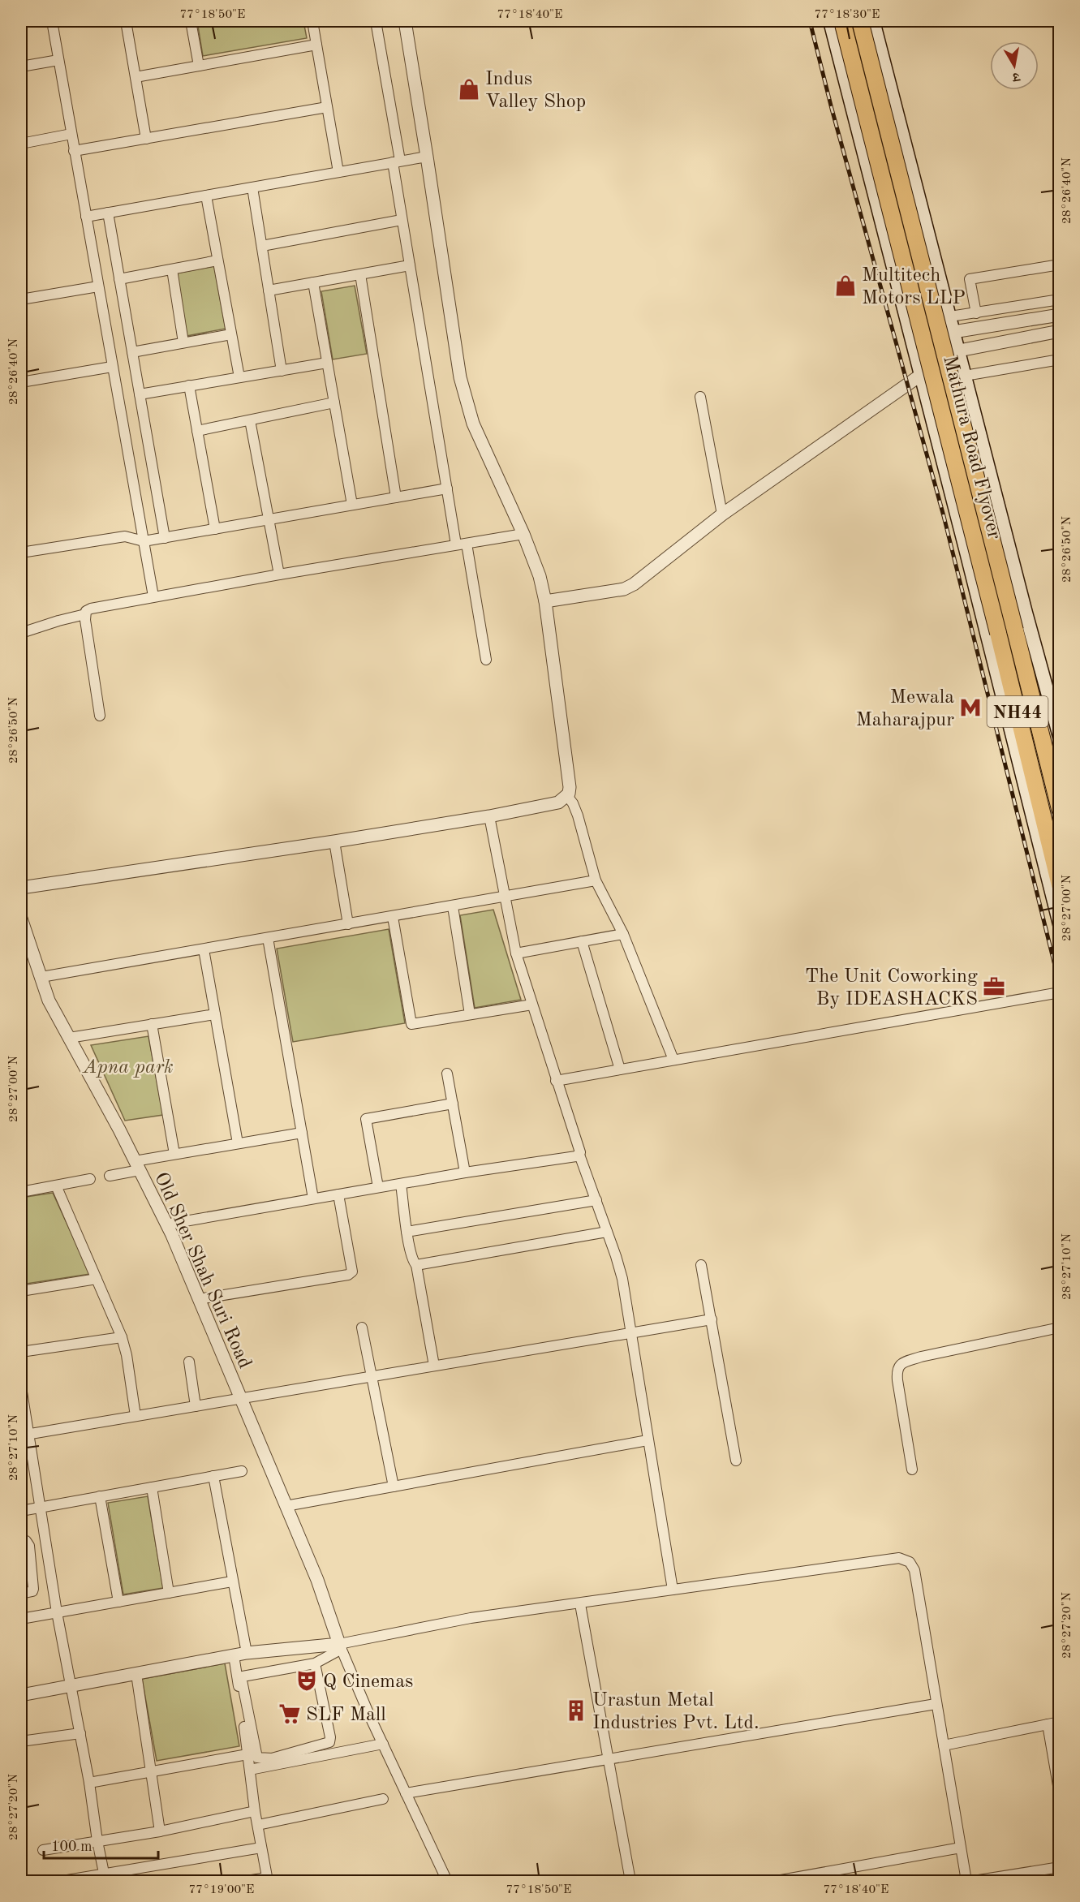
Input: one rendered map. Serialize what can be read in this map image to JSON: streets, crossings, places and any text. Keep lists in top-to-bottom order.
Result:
{
  "streets": {
    "highway": ["Mathura Road Flyover", "NH44"],
    "street": ["Old Sher Shah Suri Road"]
  },
  "parks": ["Apna park"],
  "places": {
    "shop": ["Indus Valley Shop", "Multitech Motors LLP"],
    "metro station": ["Mewala Maharajpur"],
    "office": ["The Unit Coworking By IDEASHACKS"],
    "theatre": ["Q Cinemas"],
    "building": ["Urastun Metal Industries Pvt. Ltd."],
    "supermarket": ["SLF Mall"]
  },
  "scale_bar": "100 m",
  "north": "bottom",
  "coordinates": [
    "77°18'50\"E",
    "77°18'40\"E",
    "77°18'30\"E",
    "28°26'40\"N",
    "28°26'50\"N",
    "28°27'00\"N",
    "28°27'10\"N",
    "28°27'20\"N",
    "77°19'00\"E"
  ]
}
